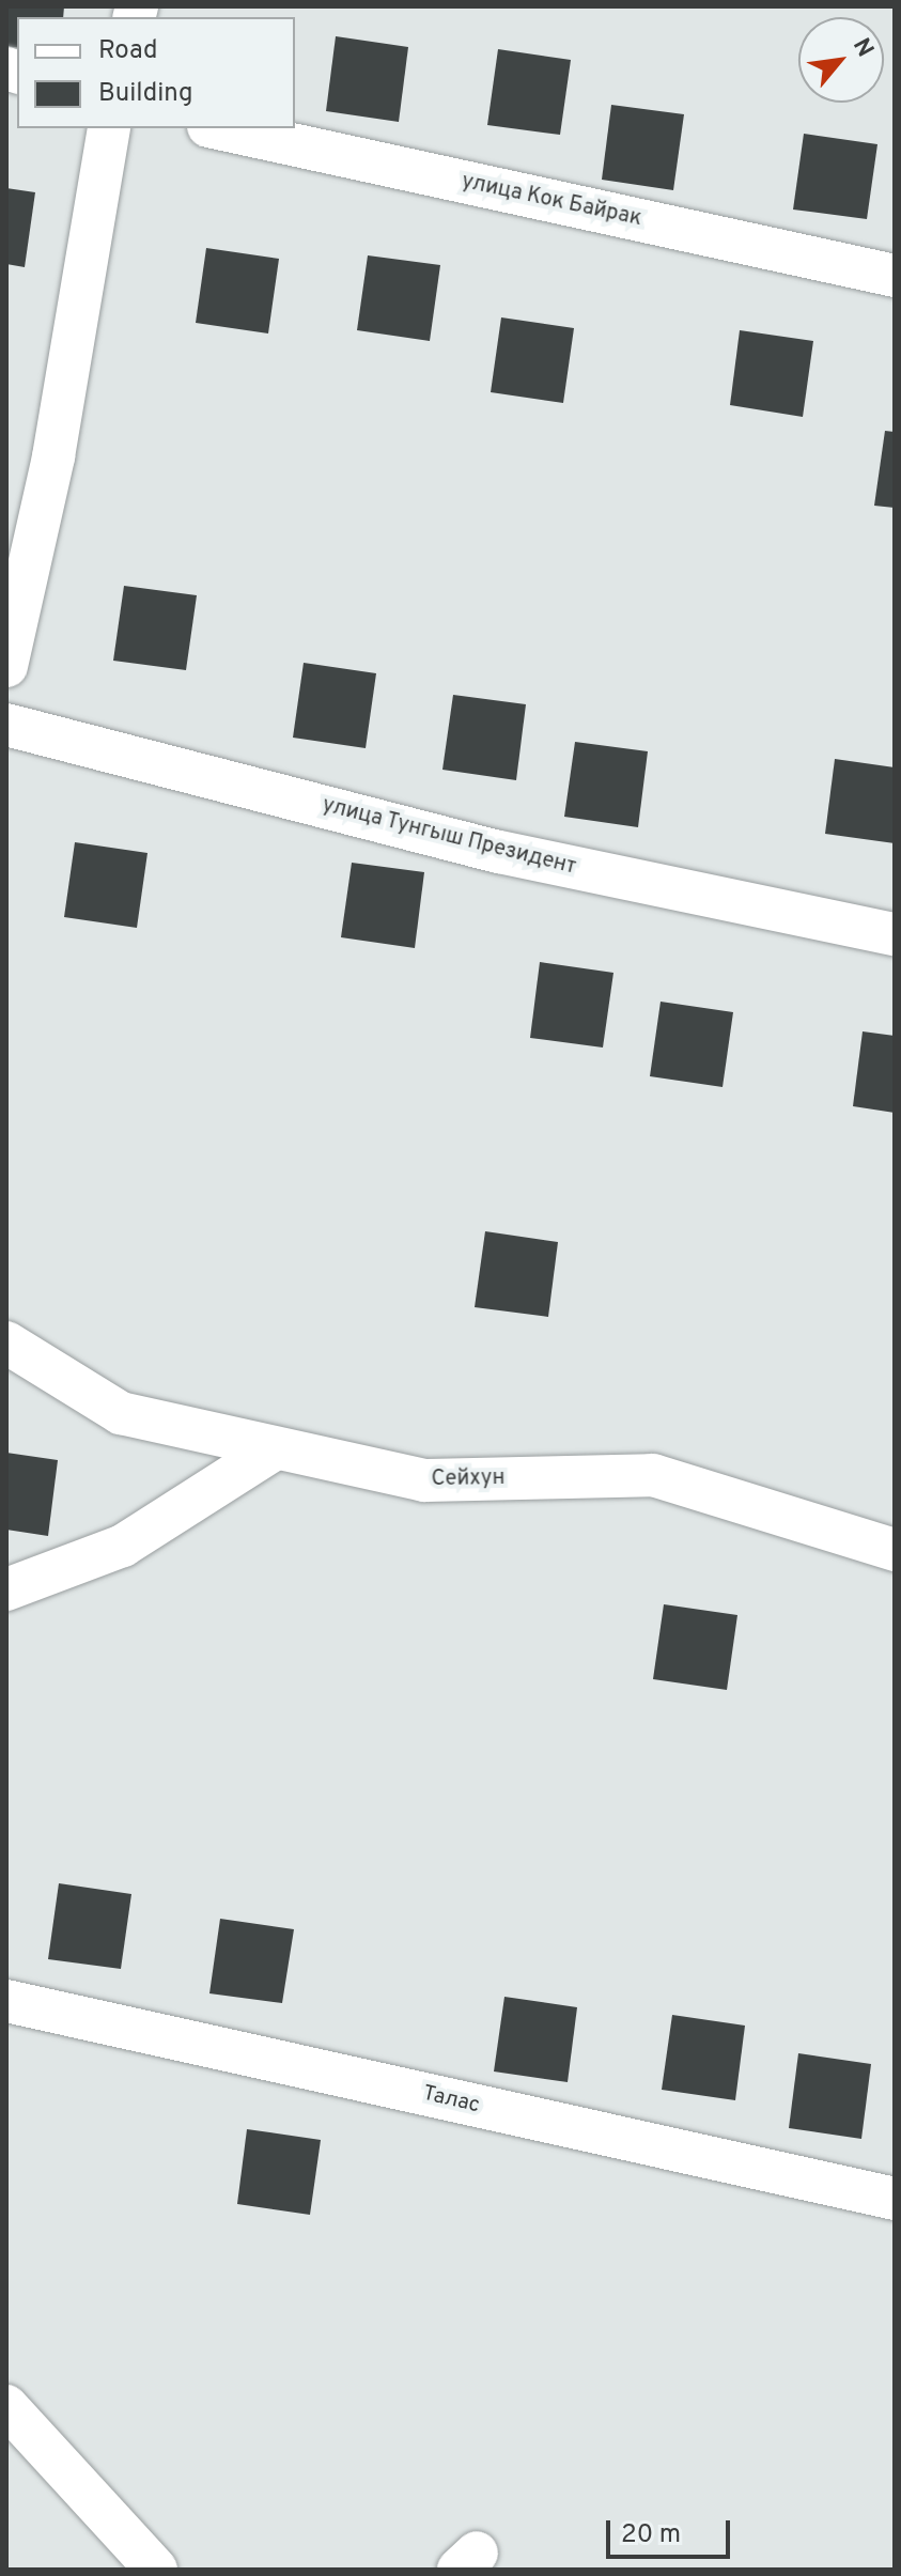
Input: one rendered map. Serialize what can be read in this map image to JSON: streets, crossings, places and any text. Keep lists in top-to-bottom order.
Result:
{
  "streets": {
    "street": [
      "улица Кок Байрак",
      "улица Тунгыш Президент",
      "Сейхун",
      "Талас"
    ]
  },
  "legend": ["Road", "Building"],
  "scale_bar": "20 m",
  "north": "top right"
}
